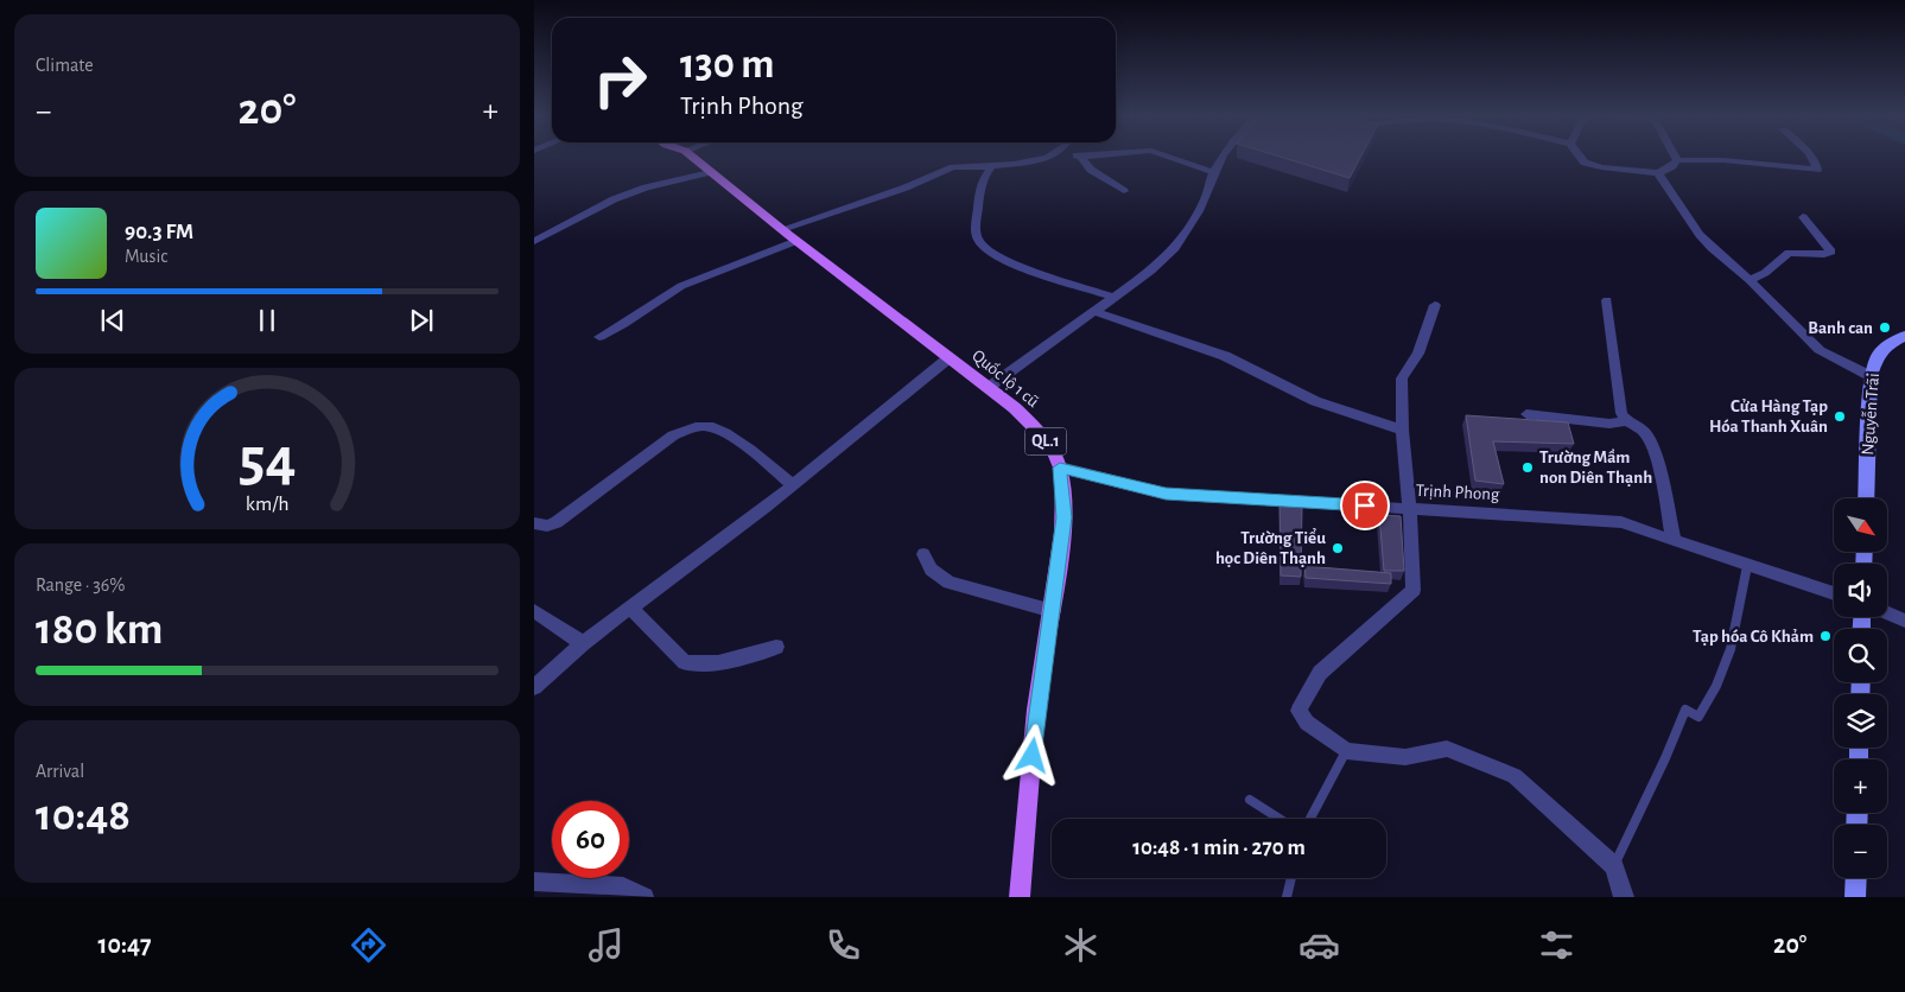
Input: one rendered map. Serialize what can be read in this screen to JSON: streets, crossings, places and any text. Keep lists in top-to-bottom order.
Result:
{
  "streets": {
    "main road": ["Quốc lộ 1 cũ", "Nguyễn Trãi", "QL.1"],
    "street": ["Trịnh Phong"]
  },
  "crossings": [
    ["Quốc lộ 1 cũ", "Trịnh Phong"]
  ],
  "places": [
    "Banh can",
    "Cửa Hàng Tạp Hóa Thanh Xuân",
    "Trường Mầm non Diên Thạnh",
    "Trường Tiểu học Diên Thạnh",
    "Tạp hóa Cô Khảm"
  ],
  "north": "bottom right",
  "page": {
    "tile": [
      "Climate",
      ["Range · 36%", "180 km"],
      ["Arrival", "10:48"]
    ],
    "turn": ["130 m", "Trịnh Phong"],
    "heat": ["−", "20°", "+"],
    "song": ["90.3 FM", "Music"],
    "map_buttons": ["+", "−"],
    "limit": "60",
    "trip": "10:48 · 1 min · 270 m",
    "tabs": ["10:47", "20°"],
    "gauge": ["54", "km/h"]
  }
}
